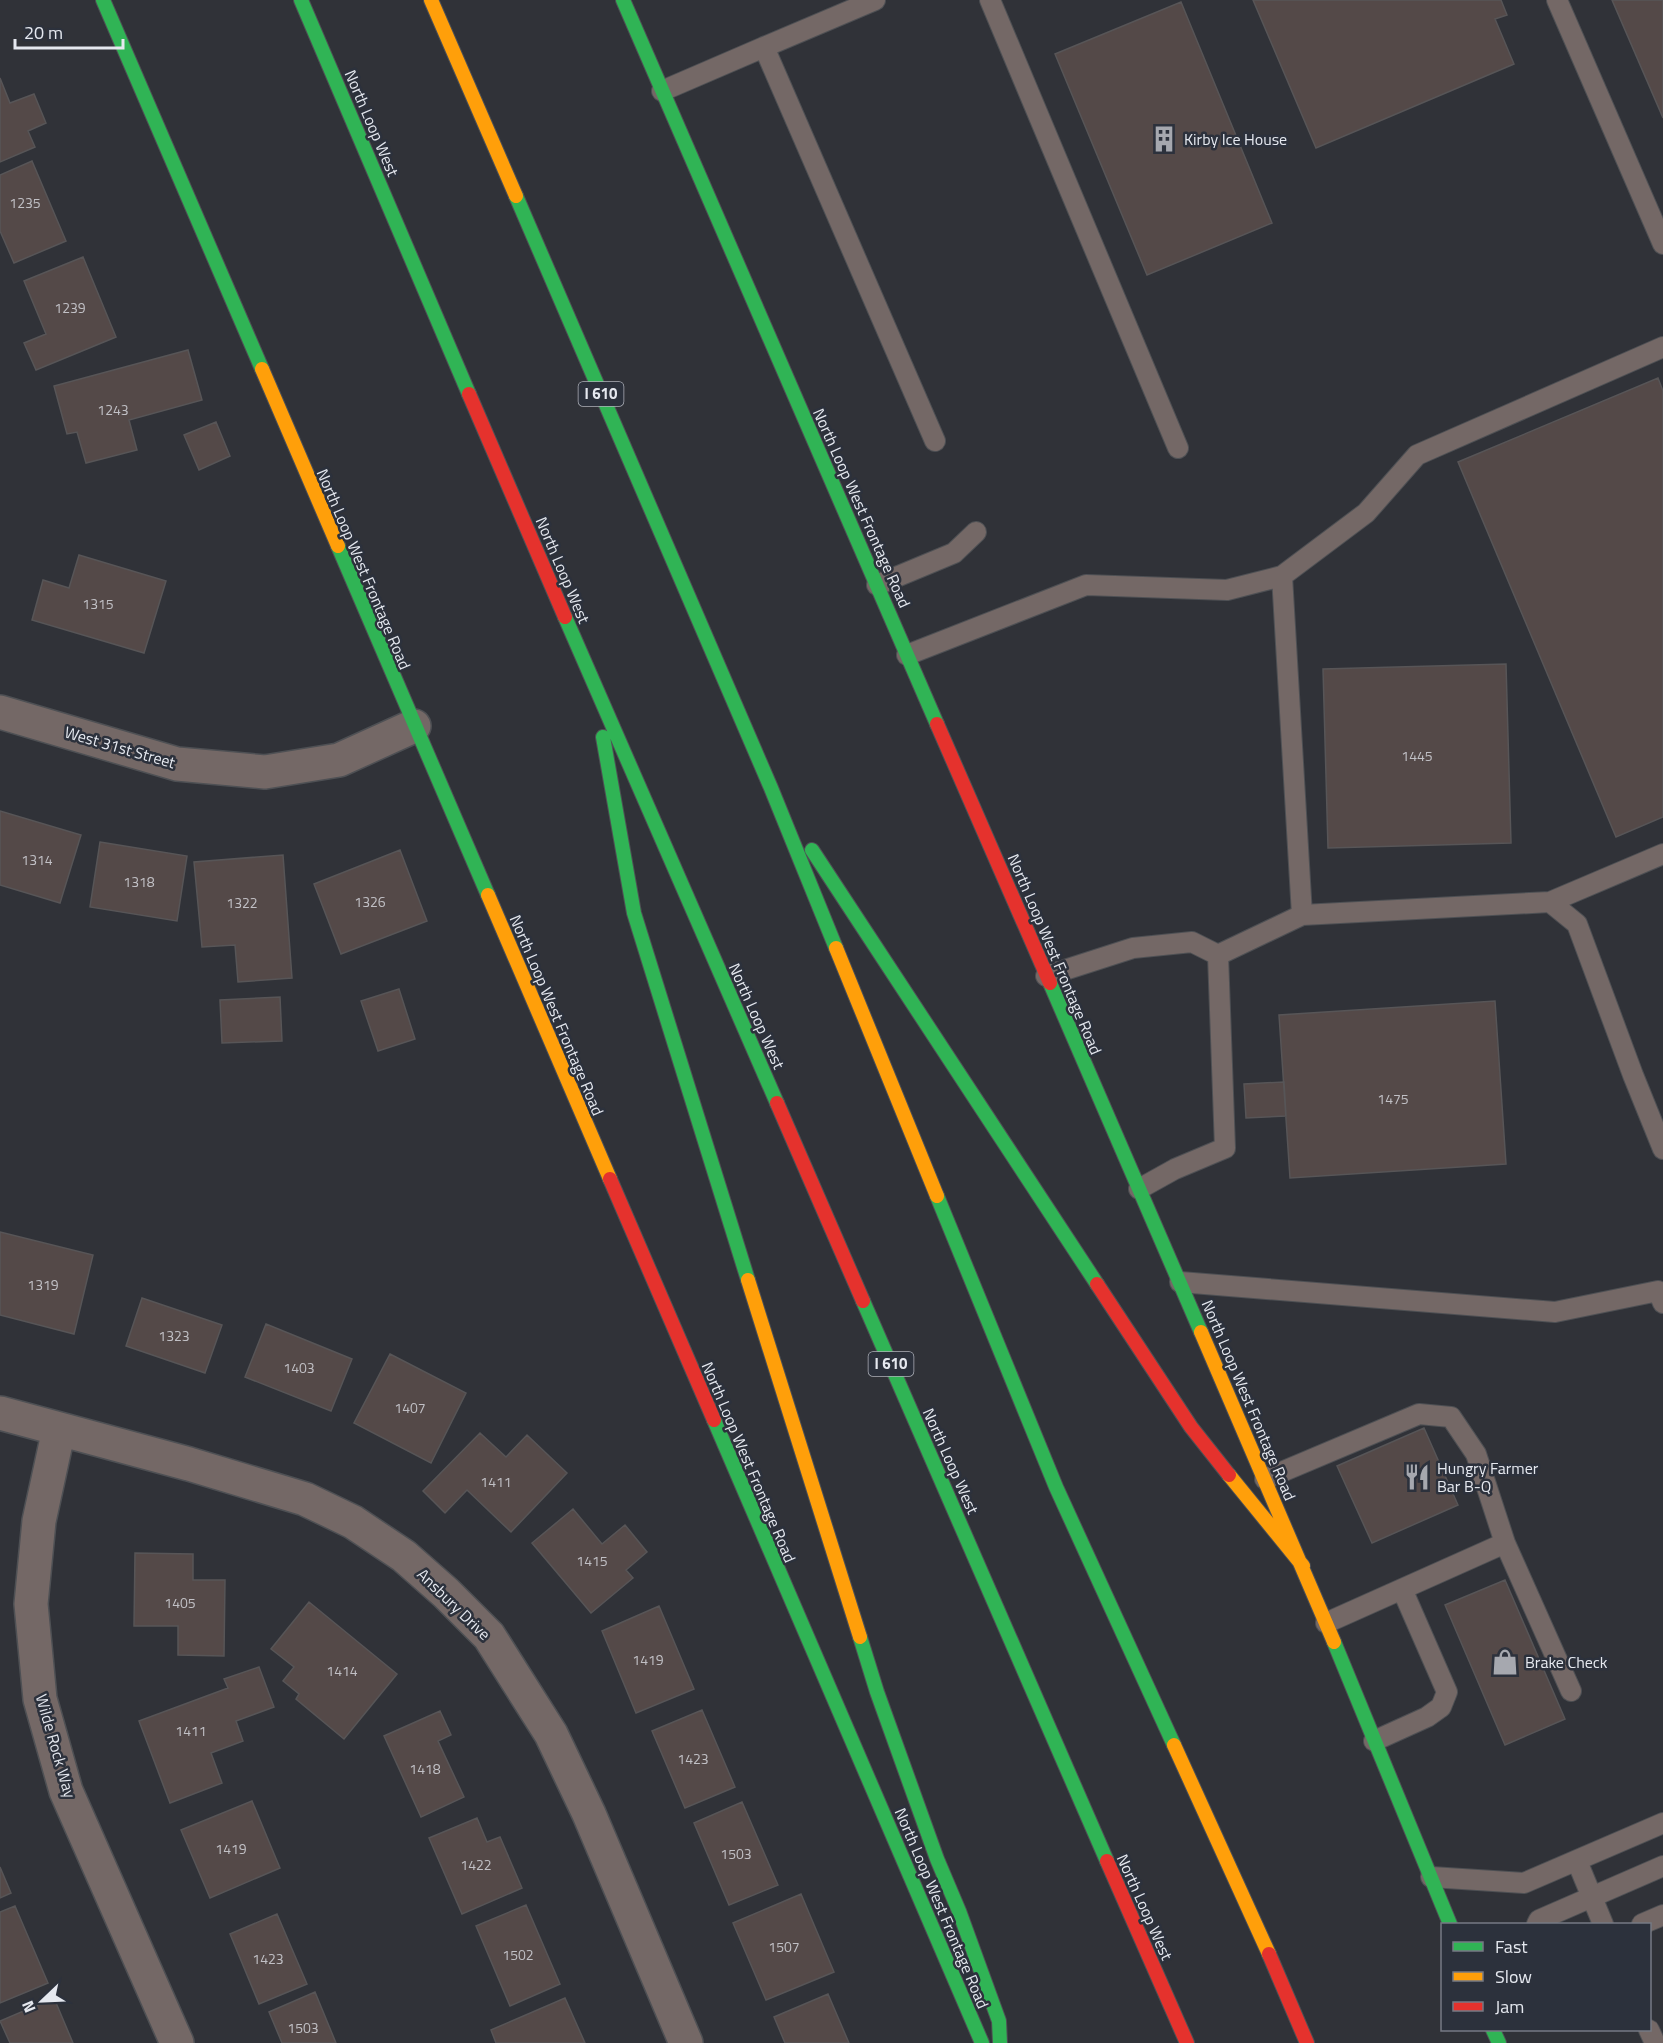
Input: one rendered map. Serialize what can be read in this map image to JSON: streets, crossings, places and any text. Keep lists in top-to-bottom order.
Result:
{
  "streets": {
    "main road": ["North Loop West", "I 610", "North Loop West Frontage Road"],
    "street": ["West 31st Street", "Ansbury Drive", "Wilde Rock Way"]
  },
  "crossings": [
    ["North Loop West Frontage Road", "West 31st Street"],
    ["Ansbury Drive", "Wilde Rock Way"]
  ],
  "places": {
    "building": ["Kirby Ice House"],
    "restaurant": ["Hungry Farmer Bar B-Q"],
    "shop": ["Brake Check"]
  },
  "house_numbers": [
    "1235",
    "1239",
    "1243",
    "1315",
    "1445",
    "1314",
    "1318",
    "1326",
    "1322",
    "1475",
    "1319",
    "1323",
    "1403",
    "1407",
    "1411",
    "1415",
    "1405",
    "1419",
    "1414",
    "1411",
    "1423",
    "1418",
    "1419",
    "1503",
    "1422",
    "1507",
    "1502",
    "1423",
    "1503"
  ],
  "legend": ["Fast", "Slow", "Jam"],
  "scale_bar": "20 m",
  "north": "bottom left"
}
